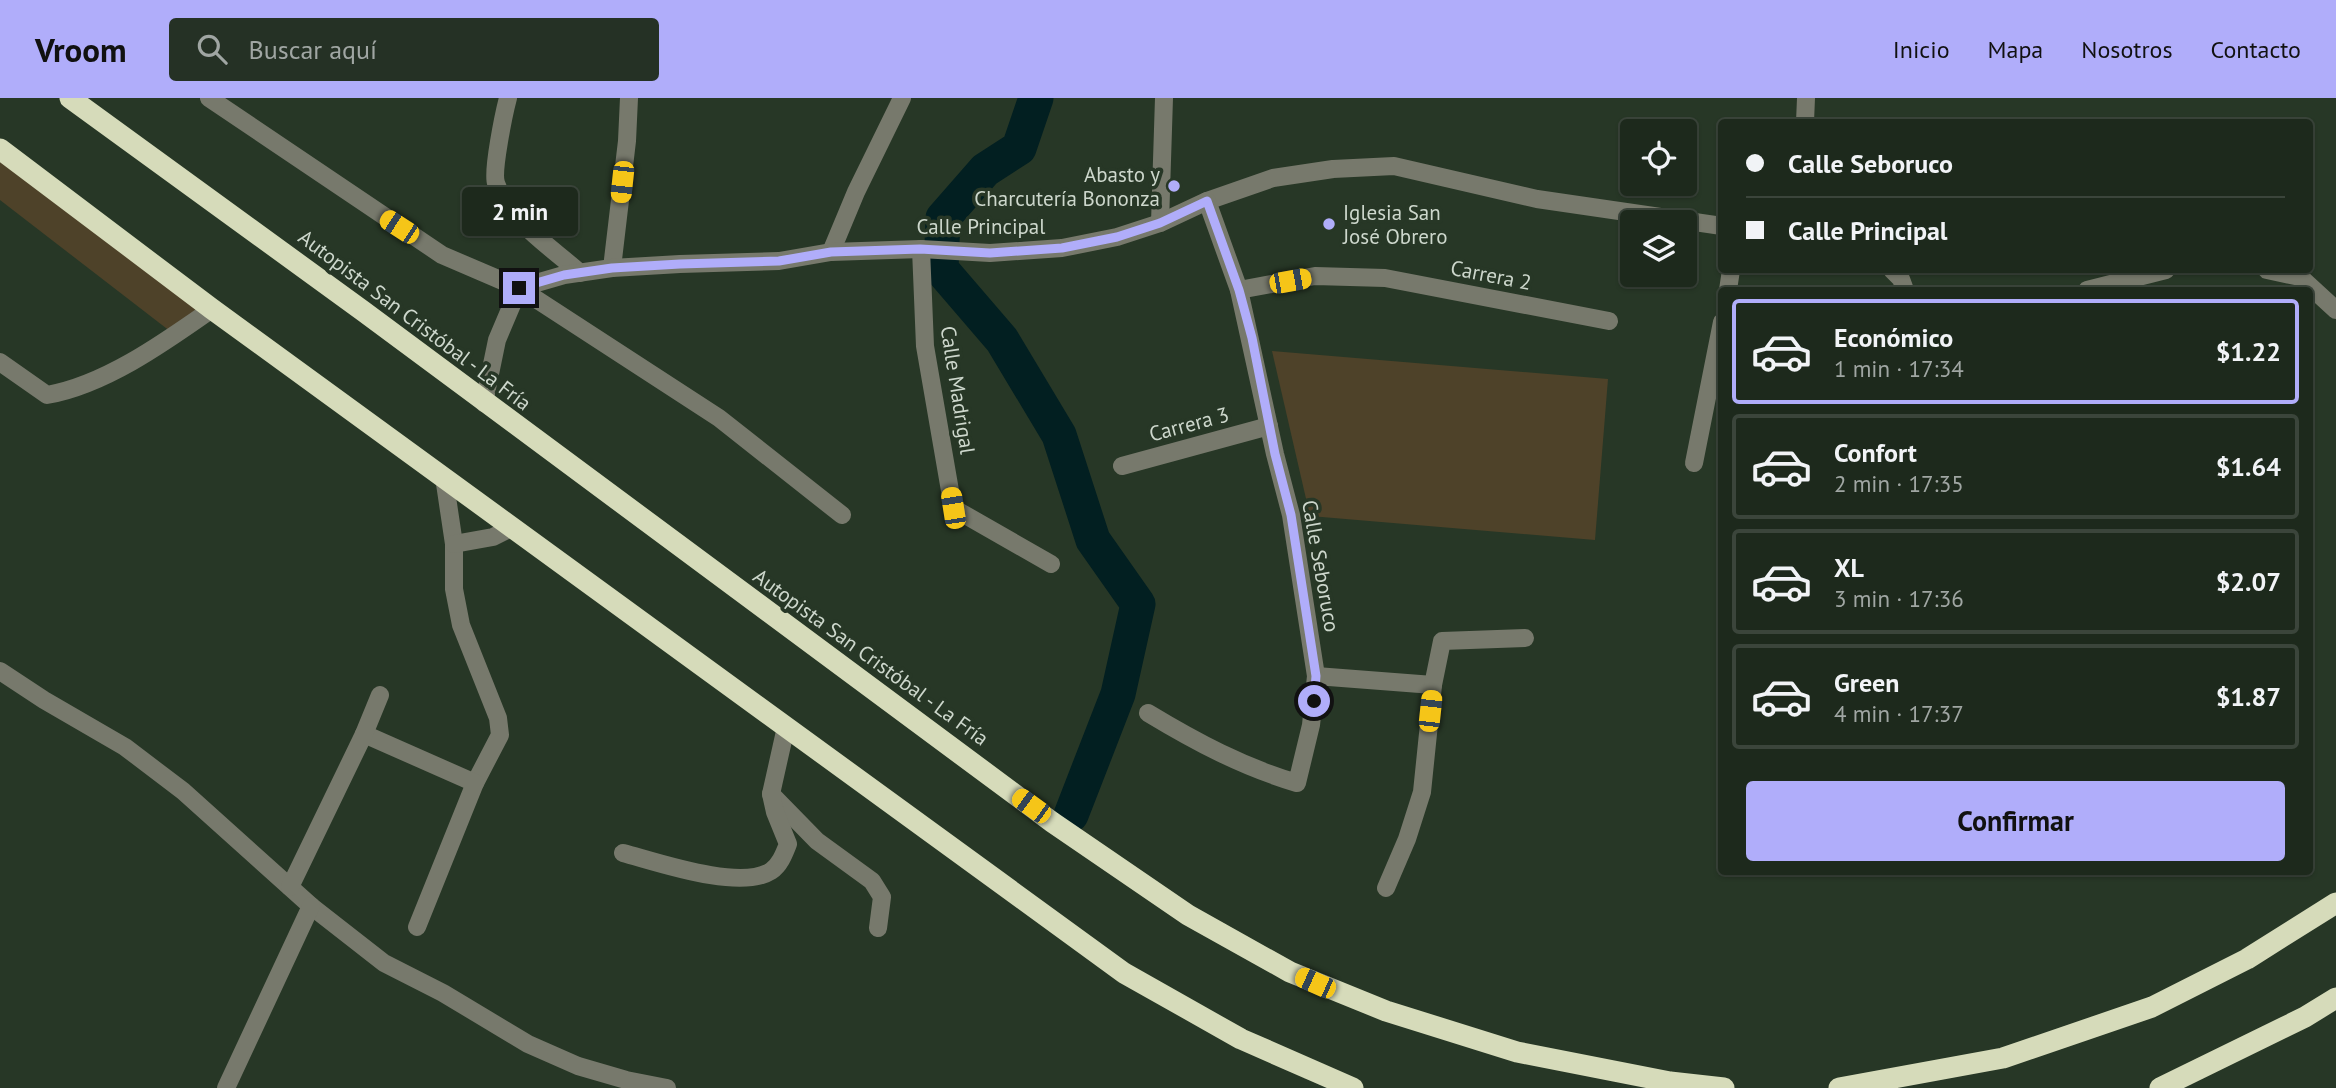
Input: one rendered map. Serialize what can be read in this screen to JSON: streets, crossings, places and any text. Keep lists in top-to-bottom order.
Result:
{
  "streets": {
    "highway": ["Autopista San Cristóbal - La Fría"],
    "street": [
      "Calle Principal",
      "Carrera 2",
      "Calle Madrigal",
      "Carrera 3",
      "Calle Seboruco"
    ]
  },
  "crossings": [
    ["Calle Principal", "Calle Madrigal"],
    ["Calle Principal", "Calle Seboruco"],
    ["Carrera 2", "Calle Seboruco"],
    ["Carrera 3", "Calle Seboruco"]
  ],
  "places": ["Abasto y Charcutería Bononza", "Iglesia San José Obrero"],
  "page": {
    "header": "Vroom",
    "search": "Buscar aquí",
    "nav": [
      "Inicio",
      "Mapa",
      "Nosotros",
      "Contacto"
    ],
    "banner": ["Calle Seboruco", "Calle Principal"],
    "bubble": "2 min",
    "list": [
      {
        "name": "Económico",
        "note": "1 min · 17:34",
        "value": "$1.22"
      },
      {
        "name": "Confort",
        "note": "2 min · 17:35",
        "value": "$1.64"
      },
      {
        "name": "XL",
        "note": "3 min · 17:36",
        "value": "$2.07"
      },
      {
        "name": "Green",
        "note": "4 min · 17:37",
        "value": "$1.87"
      }
    ],
    "buttons": "Confirmar"
  }
}
